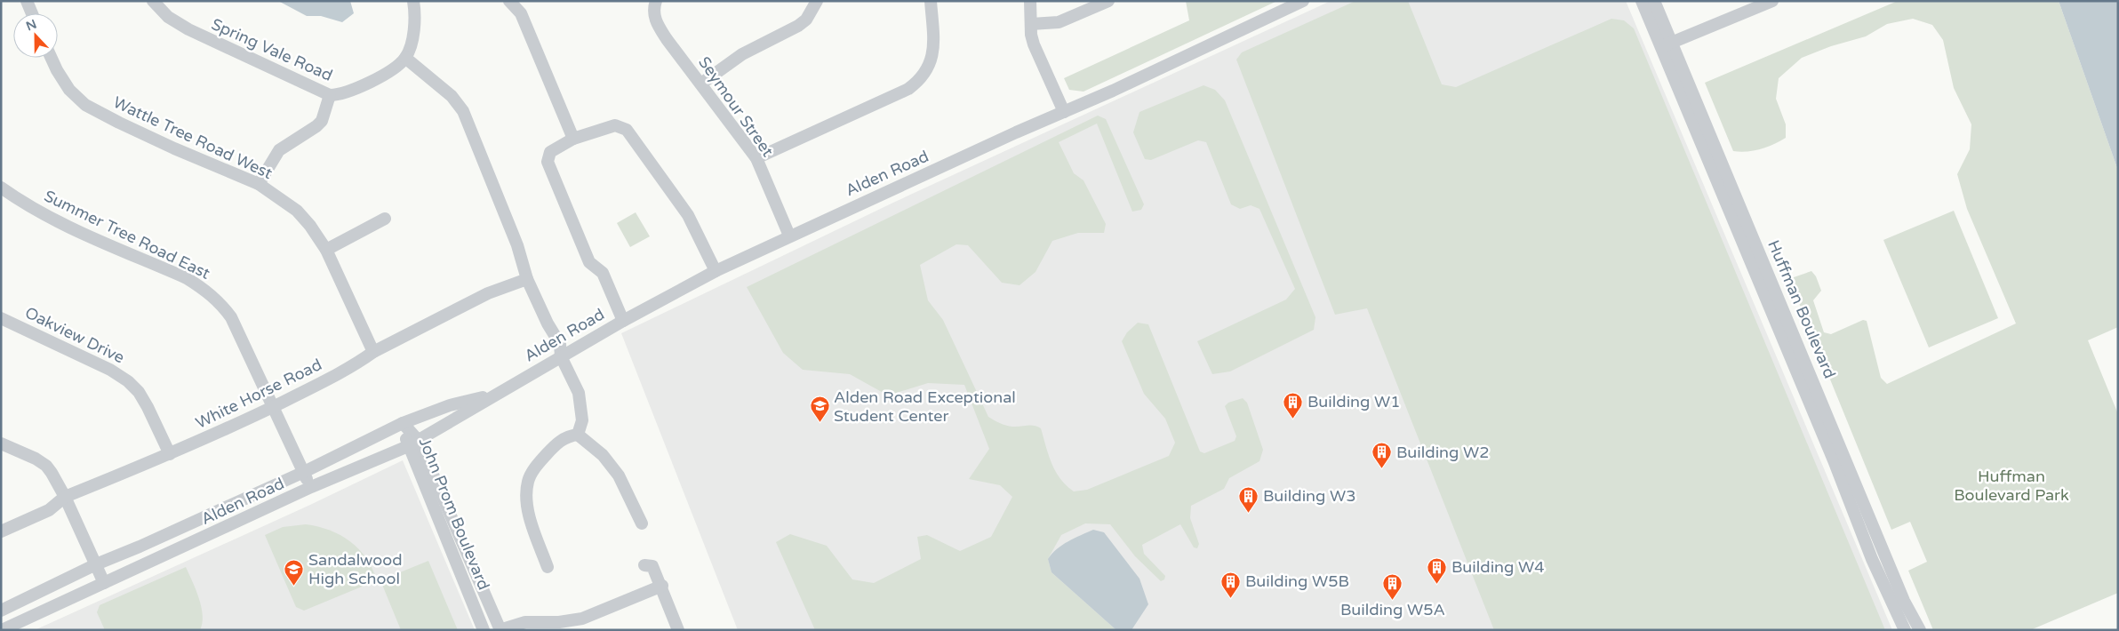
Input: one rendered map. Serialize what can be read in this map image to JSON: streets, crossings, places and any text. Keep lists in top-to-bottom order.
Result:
{
  "streets": {
    "street": [
      "Spring Vale Road",
      "Seymour Street",
      "Wattle Tree Road West",
      "Alden Road",
      "Summer Tree Road East",
      "Huffman Boulevard",
      "Oakview Drive",
      "White Horse Road",
      "John Prom Boulevard"
    ]
  },
  "crossings": [
    ["Seymour Street", "Alden Road"],
    ["Wattle Tree Road West", "White Horse Road"],
    ["Alden Road", "Summer Tree Road East"],
    ["Alden Road", "John Prom Boulevard"],
    ["Summer Tree Road East", "White Horse Road"],
    ["Oakview Drive", "White Horse Road"]
  ],
  "parks": ["Huffman Boulevard Park"],
  "places": {
    "building": [
      "Building W1",
      "Building W2",
      "Building W3",
      "Building W4",
      "Building W5B",
      "Building W5A"
    ],
    "school or university": ["Alden Road Exceptional Student Center", "Sandalwood High School"]
  },
  "north": "top"
}
